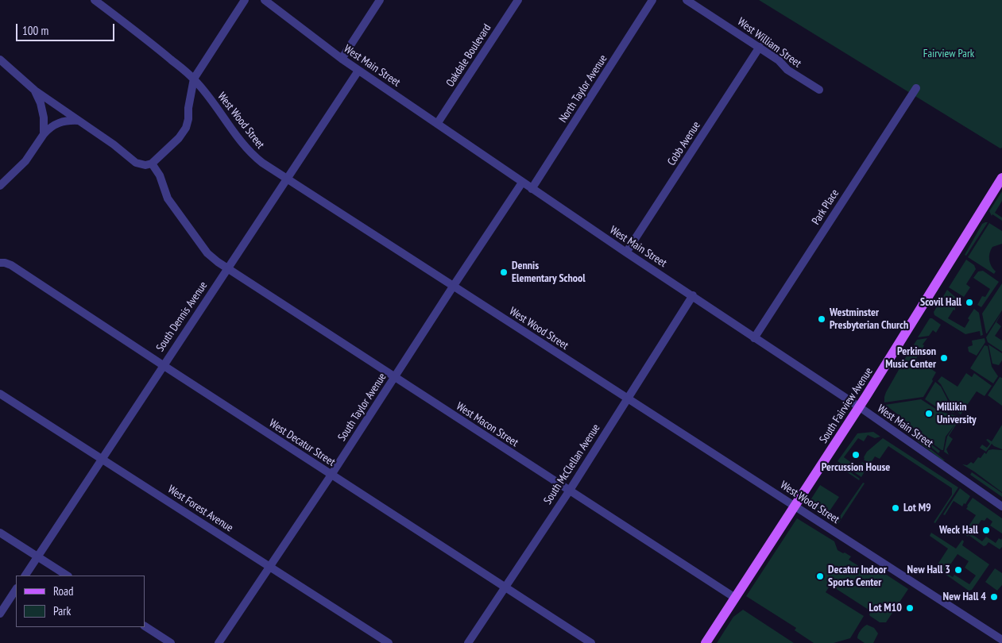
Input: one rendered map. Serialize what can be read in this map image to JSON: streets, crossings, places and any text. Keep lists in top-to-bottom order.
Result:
{
  "streets": {
    "main road": ["South Fairview Avenue"],
    "street": [
      "West William Street",
      "Oakdale Boulevard",
      "West Main Street",
      "North Taylor Avenue",
      "West Wood Street",
      "Cobb Avenue",
      "Park Place",
      "South Dennis Avenue",
      "South Taylor Avenue",
      "West Macon Street",
      "West Decatur Street",
      "South McClellan Avenue",
      "West Forest Avenue"
    ]
  },
  "crossings": [
    ["West William Street", "Cobb Avenue"],
    ["Oakdale Boulevard", "West Main Street"],
    ["West Main Street", "North Taylor Avenue"],
    ["West Main Street", "Cobb Avenue"],
    ["West Main Street", "Park Place"],
    ["West Main Street", "South Dennis Avenue"],
    ["West Main Street", "South Fairview Avenue"],
    ["West Main Street", "South Taylor Avenue"],
    ["West Main Street", "South McClellan Avenue"],
    ["West Wood Street", "South Dennis Avenue"],
    ["West Wood Street", "South Fairview Avenue"],
    ["West Wood Street", "South Taylor Avenue"],
    ["West Wood Street", "South McClellan Avenue"],
    ["South Dennis Avenue", "West Macon Street"],
    ["South Dennis Avenue", "West Decatur Street"],
    ["South Dennis Avenue", "West Forest Avenue"],
    ["South Fairview Avenue", "West Macon Street"],
    ["South Taylor Avenue", "West Macon Street"],
    ["South Taylor Avenue", "West Decatur Street"],
    ["South Taylor Avenue", "West Forest Avenue"],
    ["West Macon Street", "South McClellan Avenue"],
    ["West Decatur Street", "South McClellan Avenue"]
  ],
  "parks": ["Fairview Park"],
  "places": [
    "Dennis Elementary School",
    "Scovil Hall",
    "Westminster Presbyterian Church",
    "Perkinson Music Center",
    "Millikin University",
    "Percussion House",
    "Lot M9",
    "Weck Hall",
    "New Hall 3",
    "Decatur Indoor Sports Center",
    "New Hall 4",
    "Lot M10"
  ],
  "legend": ["Road", "Park"],
  "scale_bar": "100 m"
}
